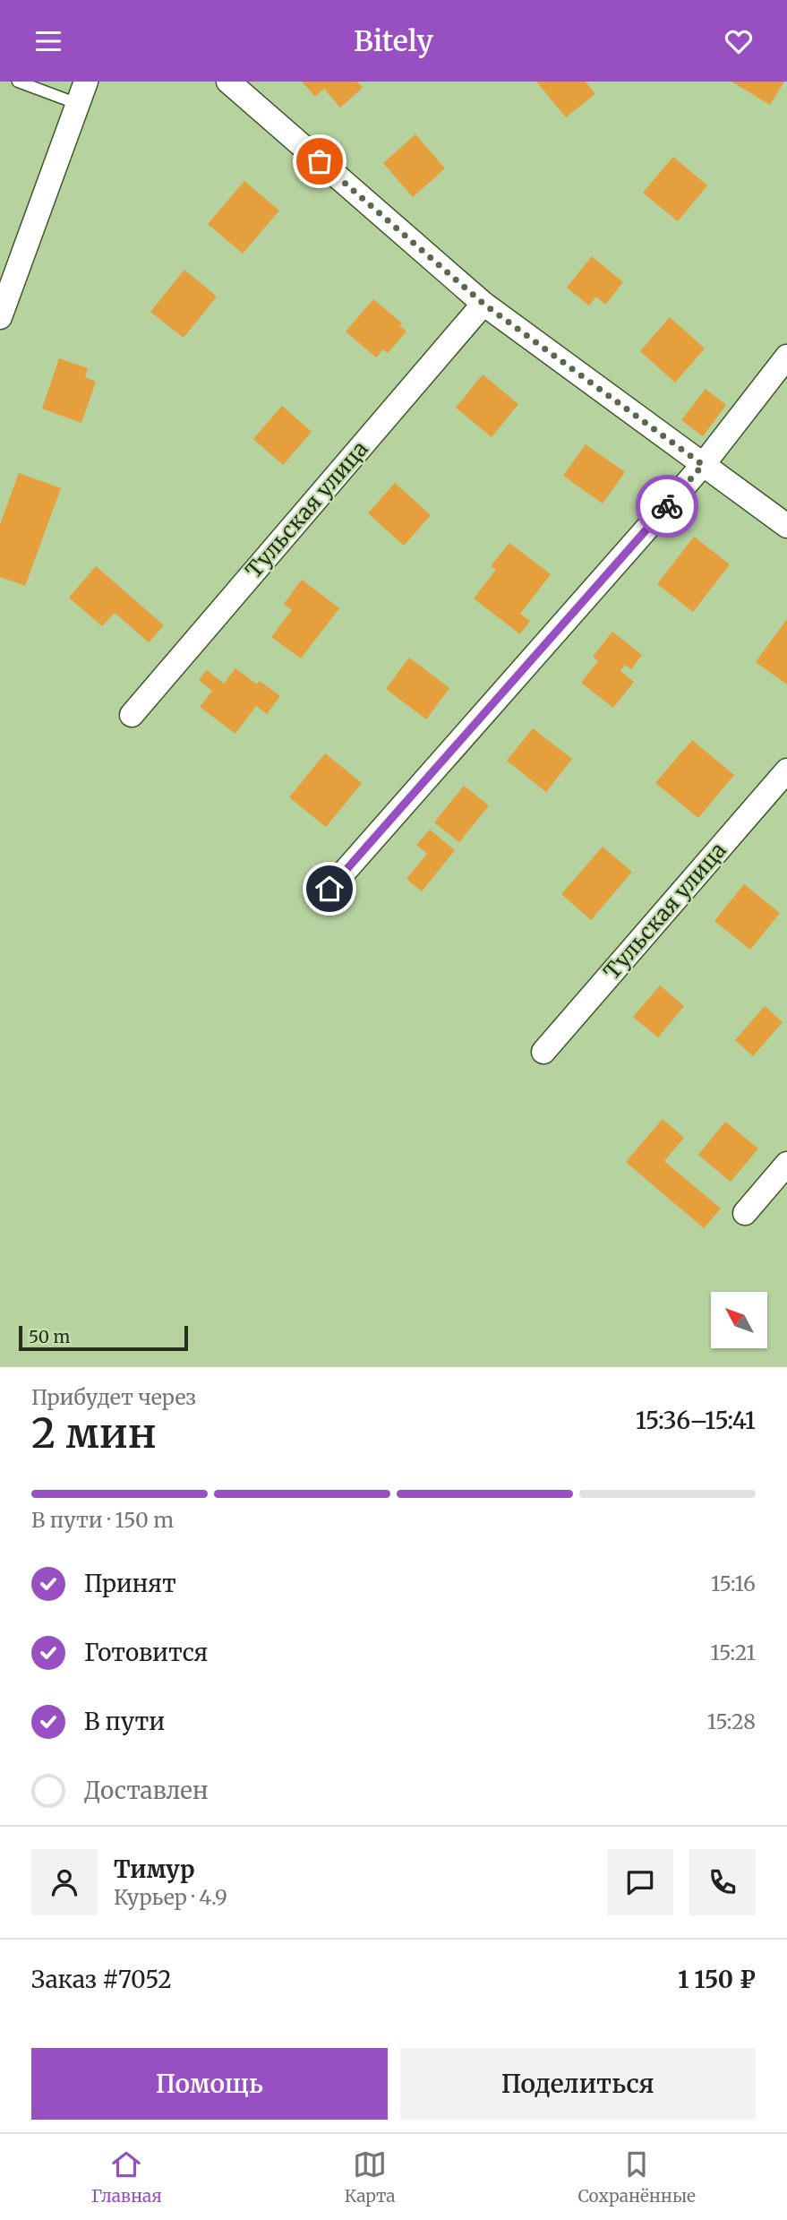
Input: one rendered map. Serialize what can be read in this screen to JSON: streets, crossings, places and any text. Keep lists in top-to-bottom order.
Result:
{
  "streets": {
    "street": ["Тульская улица"]
  },
  "scale_bar": "50 m",
  "north": "top left",
  "page": {
    "header": "Bitely",
    "scale": "50 m",
    "heading": ["2 мин", "Прибудет через", "15:36–15:41"],
    "panel": [
      "Тимур",
      "Курьер · 4.9",
      "Заказ #7052",
      "1 150 ₽"
    ],
    "bar": "В пути · 150 m",
    "list": [
      ["Принят", "15:16"],
      ["Готовится", "15:21"],
      ["В пути", "15:28"],
      "Доставлен"
    ],
    "buttons": ["Помощь", "Поделиться"],
    "tabs": ["Главная", "Карта", "Сохранённые"]
  }
}
